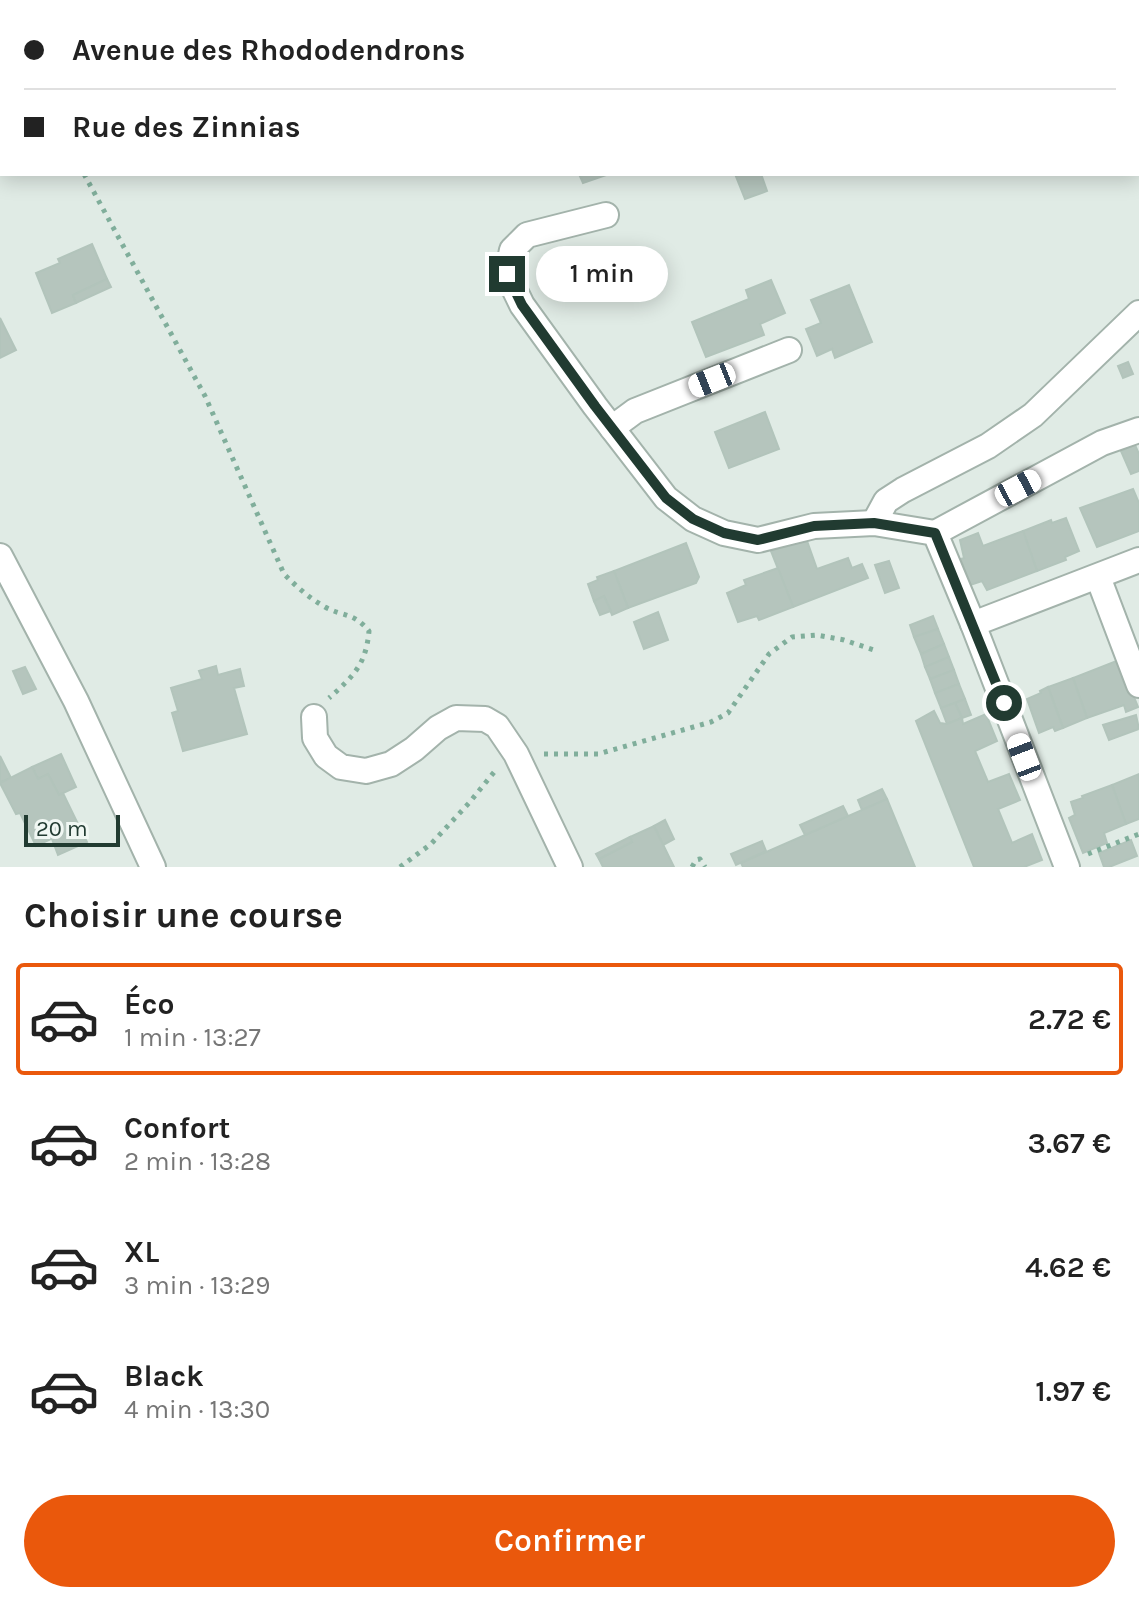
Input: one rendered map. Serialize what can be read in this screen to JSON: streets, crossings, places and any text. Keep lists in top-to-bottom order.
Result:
{
  "scale_bar": "20 m",
  "page": {
    "banner": ["Avenue des Rhododendrons", "Rue des Zinnias"],
    "bubble": "1 min",
    "scale": "20 m",
    "heading": "Choisir une course",
    "list": [
      {
        "name": "Éco",
        "note": "1 min · 13:27",
        "value": "2.72 €"
      },
      {
        "name": "Confort",
        "note": "2 min · 13:28",
        "value": "3.67 €"
      },
      {
        "name": "XL",
        "note": "3 min · 13:29",
        "value": "4.62 €"
      },
      {
        "name": "Black",
        "note": "4 min · 13:30",
        "value": "1.97 €"
      }
    ],
    "buttons": "Confirmer"
  }
}
